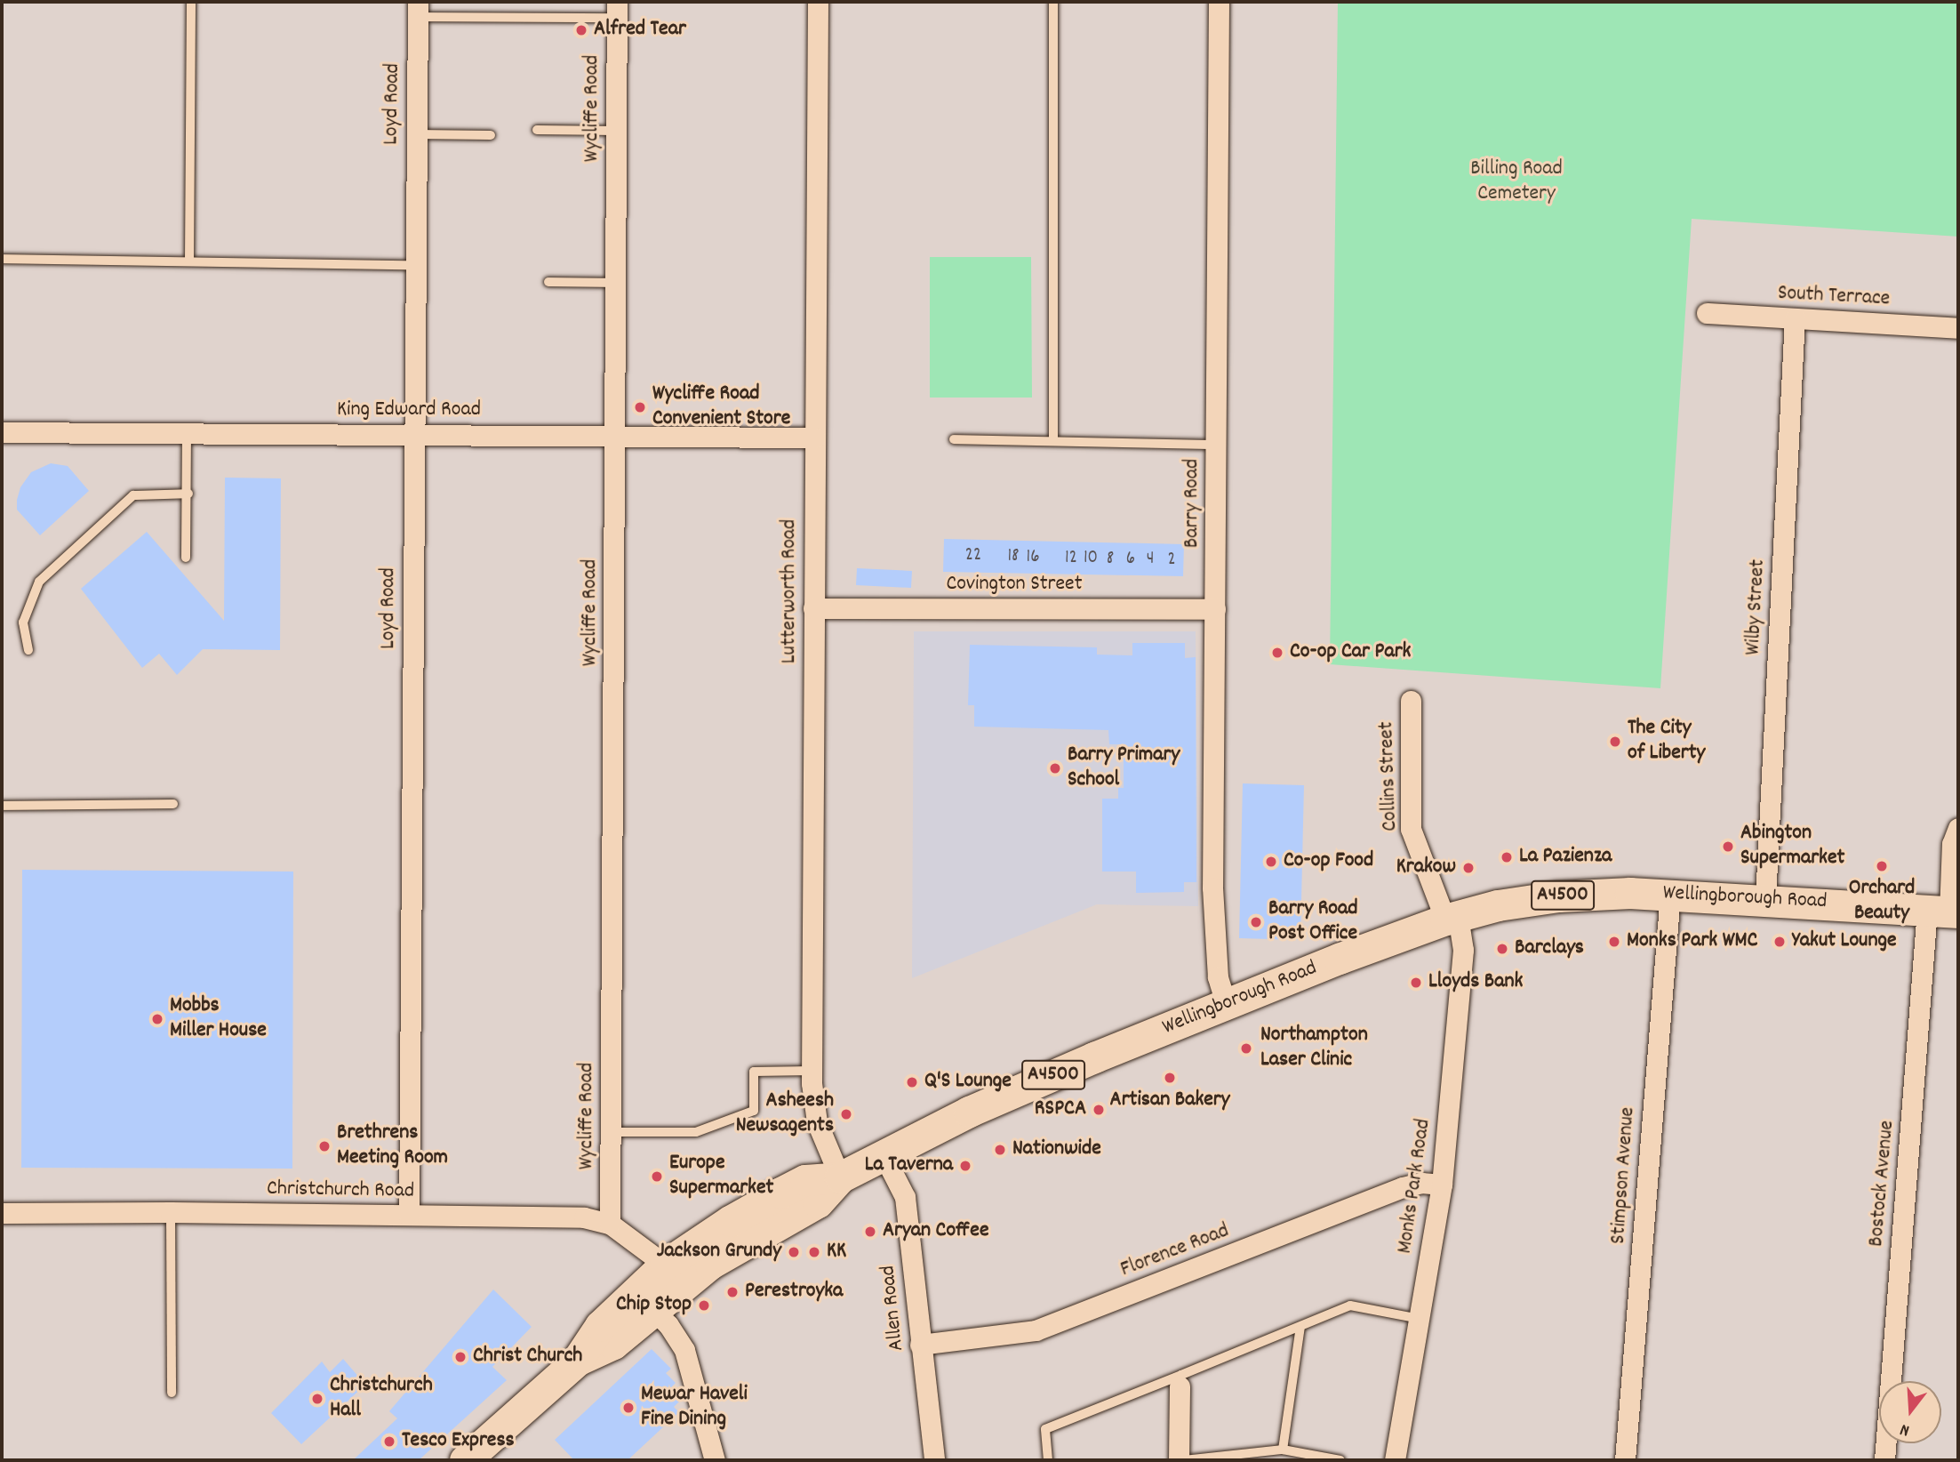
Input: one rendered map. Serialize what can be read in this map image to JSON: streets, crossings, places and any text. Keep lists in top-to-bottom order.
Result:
{
  "streets": {
    "main road": ["A4500", "Wellingborough Road"],
    "street": [
      "Loyd Road",
      "Wycliffe Road",
      "South Terrace",
      "King Edward Road",
      "Barry Road",
      "Covington Street",
      "Lutterworth Road",
      "Wilby Street",
      "Collins Street",
      "Stimpson Avenue",
      "Bostock Avenue",
      "Monks Park Road",
      "Christchurch Road",
      "Florence Road",
      "Allen Road"
    ]
  },
  "crossings": [
    ["Loyd Road", "King Edward Road"],
    ["Loyd Road", "Christchurch Road"],
    ["Wycliffe Road", "King Edward Road"],
    ["Wycliffe Road", "Christchurch Road"],
    ["South Terrace", "Wilby Street"],
    ["King Edward Road", "Lutterworth Road"],
    ["Barry Road", "Covington Street"],
    ["Barry Road", "Wellingborough Road"],
    ["Covington Street", "Lutterworth Road"],
    ["Lutterworth Road", "Wellingborough Road"],
    ["Wilby Street", "Wellingborough Road"],
    ["Collins Street", "Wellingborough Road"],
    ["Collins Street", "Monks Park Road"],
    ["Wellingborough Road", "Stimpson Avenue"],
    ["Wellingborough Road", "Bostock Avenue"],
    ["Wellingborough Road", "Monks Park Road"],
    ["Wellingborough Road", "Christchurch Road"],
    ["Wellingborough Road", "Allen Road"],
    ["Monks Park Road", "Florence Road"],
    ["Florence Road", "Allen Road"]
  ],
  "parks": ["Billing Road Cemetery"],
  "places": [
    "Alfred Tear",
    "Wycliffe Road Convenient Store",
    "Co-op Car Park",
    "The City of Liberty",
    "Barry Primary School",
    "Abington Supermarket",
    "La Pazienza",
    "Co-op Food",
    "Orchard Beauty",
    "Krakow",
    "Barry Road Post Office",
    "Monks Park WMC",
    "Yakut Lounge",
    "Barclays",
    "Lloyds Bank",
    "Mobbs Miller House",
    "Northampton Laser Clinic",
    "Artisan Bakery",
    "Q'S Lounge",
    "RSPCA",
    "Asheesh Newsagents",
    "Brethrens Meeting Room",
    "Nationwide",
    "La Taverna",
    "Europe Supermarket",
    "Aryan Coffee",
    "Jackson Grundy",
    "KK",
    "Perestroyka",
    "Chip Stop",
    "Christ Church",
    "Christchurch Hall",
    "Mewar Haveli Fine Dining",
    "Tesco Express"
  ],
  "house_numbers": [
    "22",
    "18",
    "16",
    "12",
    "10",
    "8",
    "6",
    "4",
    "2"
  ],
  "north": "bottom"
}
